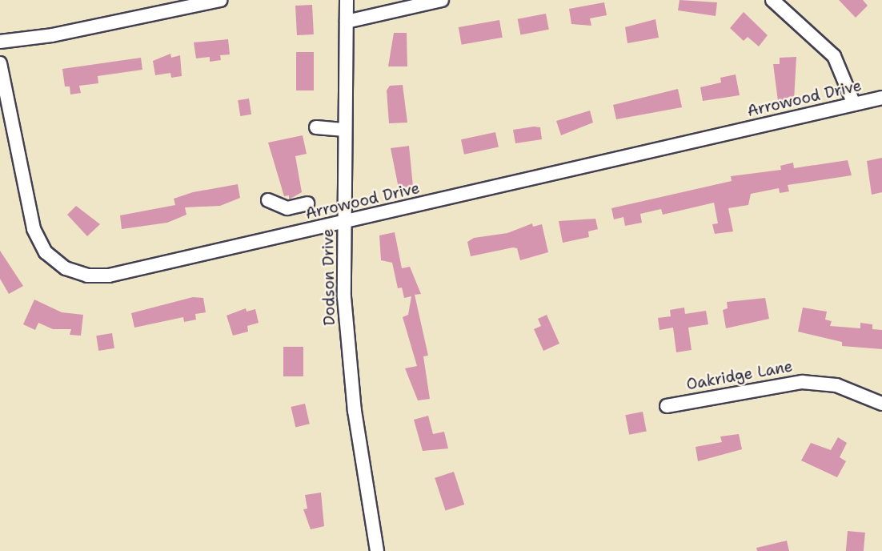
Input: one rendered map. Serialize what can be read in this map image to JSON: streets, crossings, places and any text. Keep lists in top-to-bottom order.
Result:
{
  "streets": {
    "street": ["Arrowood Drive", "Dodson Drive", "Oakridge Lane"]
  },
  "crossings": [
    ["Arrowood Drive", "Dodson Drive"]
  ]
}
